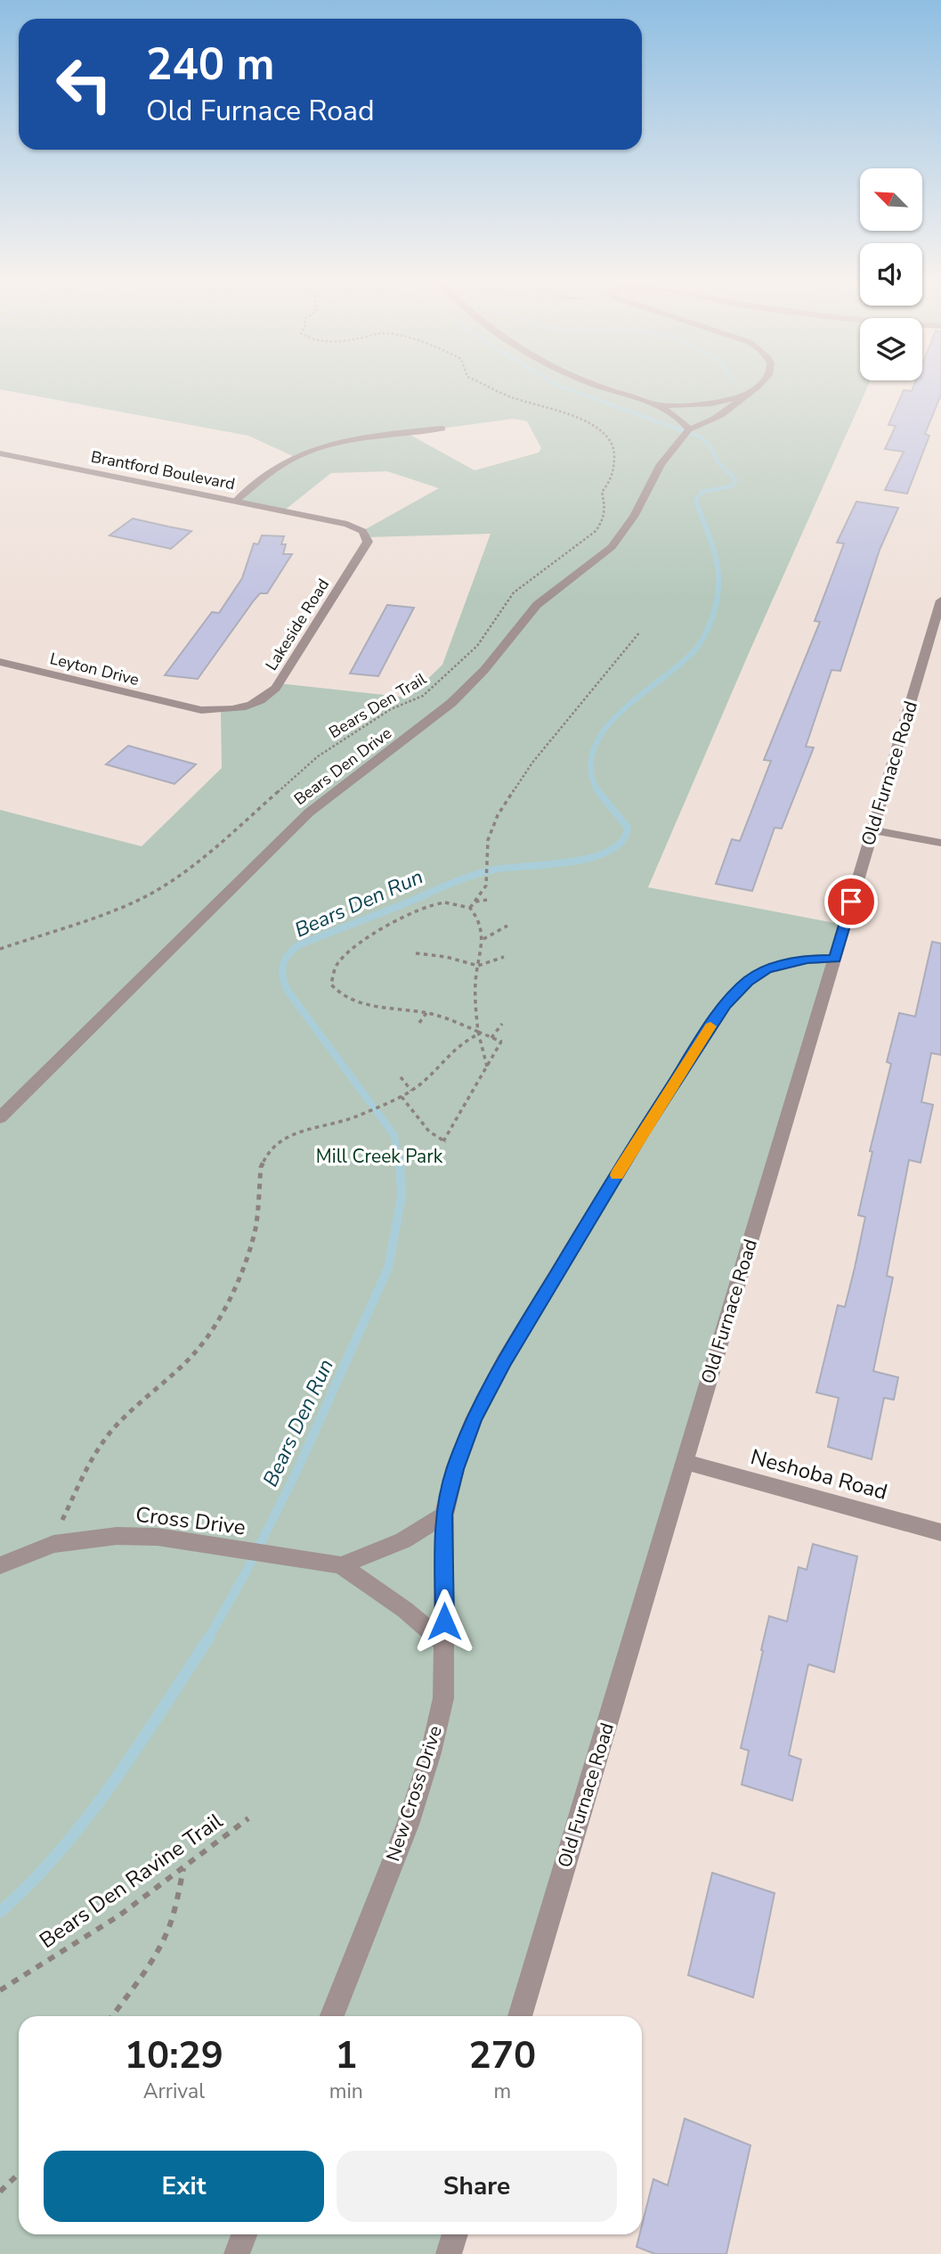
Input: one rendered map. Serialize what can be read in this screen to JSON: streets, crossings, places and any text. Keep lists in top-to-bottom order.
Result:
{
  "streets": {
    "street": [
      "Brantford Boulevard",
      "Lakeside Road",
      "Leyton Drive",
      "Bears Den Drive",
      "Old Furnace Road",
      "Neshoba Road",
      "Cross Drive",
      "New Cross Drive"
    ],
    "path": ["Bears Den Trail", "Bears Den Ravine Trail"]
  },
  "crossings": [
    ["Brantford Boulevard", "Lakeside Road"],
    ["Lakeside Road", "Leyton Drive"],
    ["Old Furnace Road", "Neshoba Road"],
    ["Old Furnace Road", "New Cross Drive"],
    ["Cross Drive", "New Cross Drive"]
  ],
  "water": ["Bears Den Run"],
  "parks": ["Mill Creek Park"],
  "north": "top left",
  "page": {
    "turn": ["240 m", "Old Furnace Road"],
    "eta": [
      "10:29",
      "Arrival",
      "1",
      "min",
      "270",
      "m"
    ],
    "buttons": ["Exit", "Share"]
  }
}
